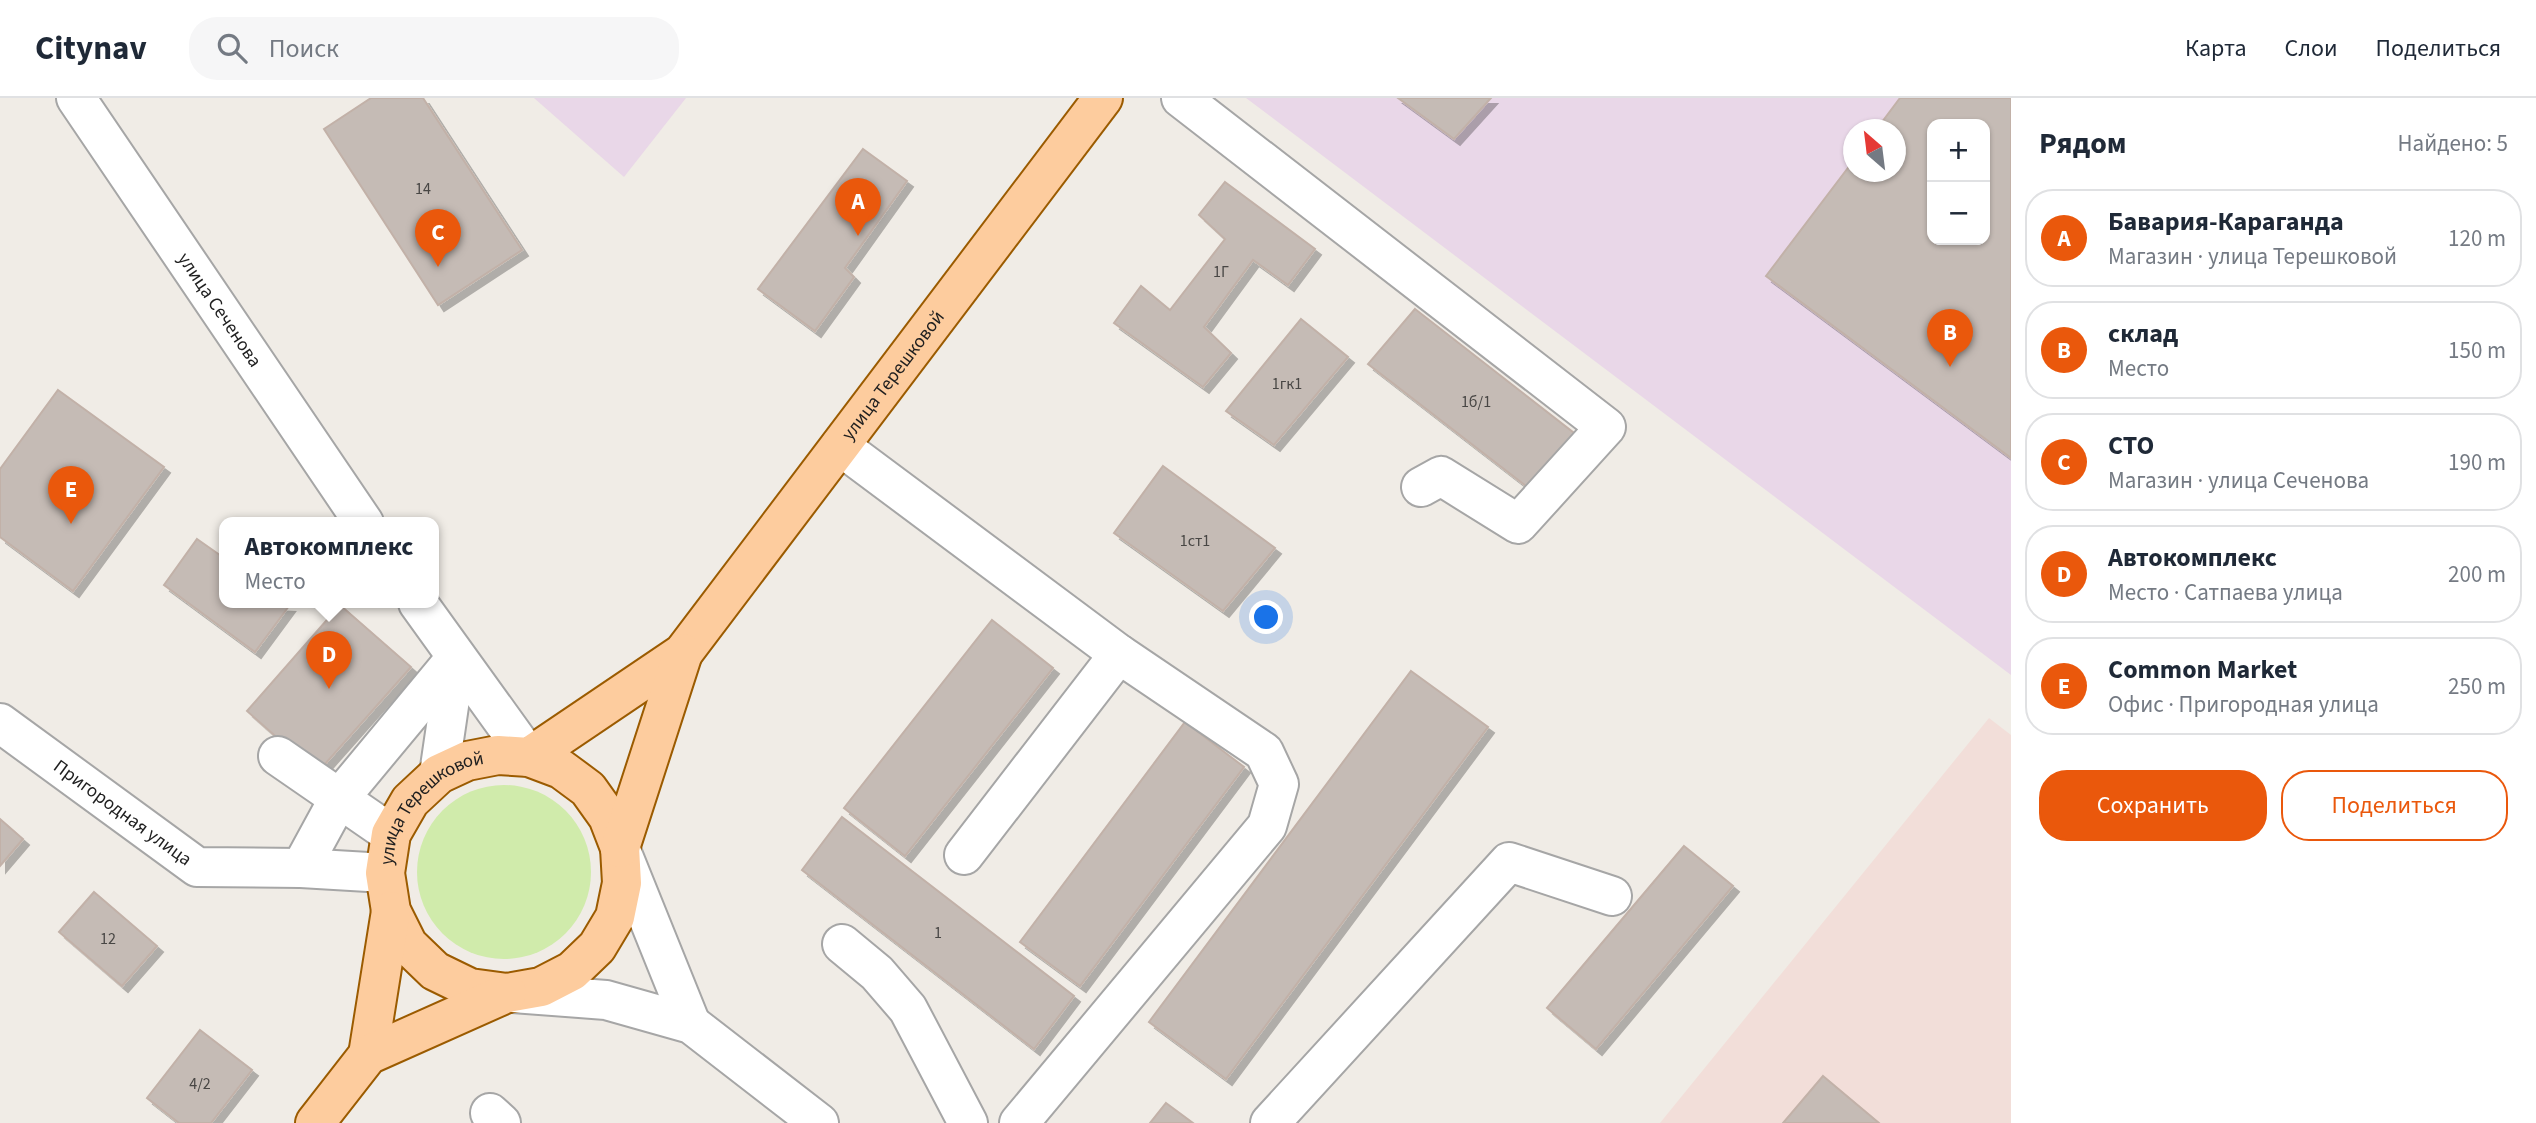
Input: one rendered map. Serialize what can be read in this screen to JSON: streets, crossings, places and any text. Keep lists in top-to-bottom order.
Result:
{
  "streets": {
    "main road": ["улица Терешковой"],
    "street": ["улица Сеченова", "Пригородная улица"]
  },
  "crossings": [
    ["улица Терешковой", "Пригородная улица"]
  ],
  "house_numbers": [
    "14",
    "1Г",
    "1гк1",
    "1б/1",
    "1ст1",
    "1",
    "12",
    "4/2"
  ],
  "north": "top left",
  "page": {
    "header": "Citynav",
    "search": "Поиск",
    "nav": ["Карта", "Слои", "Поделиться"],
    "heading": ["Рядом", "Найдено: 5"],
    "map_buttons": ["+", "−"],
    "pins": [
      "A",
      "C",
      "B",
      "E",
      "D"
    ],
    "list": [
      {
        "mark": "A",
        "name": "Бавария-Караганда",
        "note": "Магазин · улица Терешковой",
        "value": "120 m"
      },
      {
        "mark": "B",
        "name": "склад",
        "note": "Место",
        "value": "150 m"
      },
      {
        "mark": "C",
        "name": "СТО",
        "note": "Магазин · улица Сеченова",
        "value": "190 m"
      },
      {
        "mark": "D",
        "name": "Автокомплекс",
        "note": "Место · Сатпаева улица",
        "value": "200 m"
      },
      {
        "mark": "E",
        "name": "Common Market",
        "note": "Офис · Пригородная улица",
        "value": "250 m"
      }
    ],
    "popup": ["Автокомплекс", "Место"],
    "buttons": ["Сохранить", "Поделиться"]
  }
}
